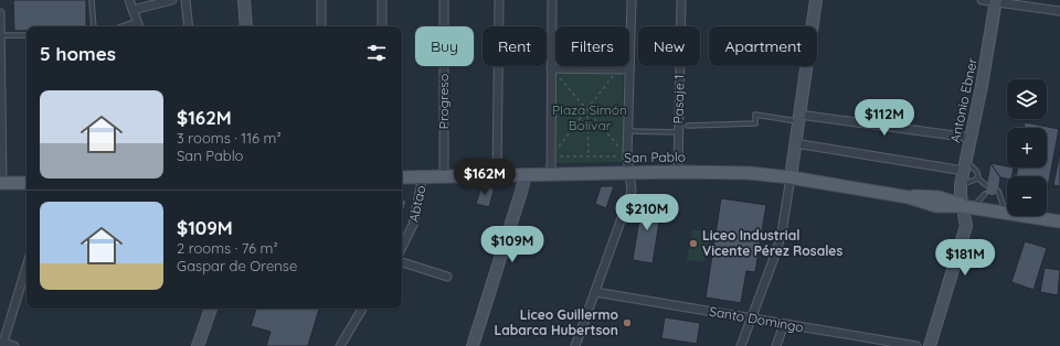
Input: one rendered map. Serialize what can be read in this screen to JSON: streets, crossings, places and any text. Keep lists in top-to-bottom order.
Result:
{
  "streets": {
    "main road": ["San Pablo"],
    "street": [
      "Pasaje 1",
      "Antonio Ebner",
      "Progreso",
      "Abtao",
      "Santo Domingo"
    ]
  },
  "crossings": [
    ["Pasaje 1", "San Pablo"],
    ["Antonio Ebner", "San Pablo"],
    ["Progreso", "San Pablo"],
    ["San Pablo", "Abtao"]
  ],
  "parks": ["Plaza Simón Bolívar"],
  "places": ["Liceo Industrial Vicente Pérez Rosales", "Liceo Guillermo Labarca Hubertson"],
  "page": {
    "chip": [
      "Buy",
      "Rent",
      "Filters",
      "New",
      "Apartment"
    ],
    "heading": "5 homes",
    "map_buttons": ["+", "−"],
    "list": [
      {
        "name": "$162M",
        "note": "3 rooms · 116 m² · San Pablo"
      },
      {
        "name": "$109M",
        "note": "2 rooms · 76 m² · Gaspar de Orense"
      }
    ],
    "price": [
      "$112M",
      "$162M",
      "$210M",
      "$109M",
      "$181M"
    ]
  }
}
